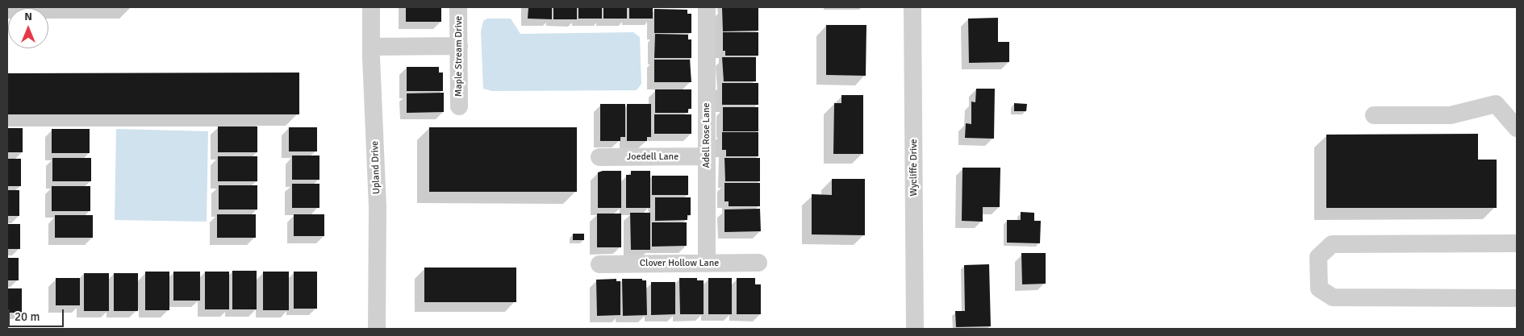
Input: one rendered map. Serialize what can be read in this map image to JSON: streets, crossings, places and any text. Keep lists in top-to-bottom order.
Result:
{
  "streets": {
    "street": [
      "Maple Stream Drive",
      "Adell Rose Lane",
      "Joedell Lane",
      "Upland Drive",
      "Wycliffe Drive",
      "Clover Hollow Lane"
    ]
  },
  "crossings": [
    ["Adell Rose Lane", "Joedell Lane"],
    ["Adell Rose Lane", "Clover Hollow Lane"]
  ],
  "scale_bar": "20 m",
  "north": "top"
}
